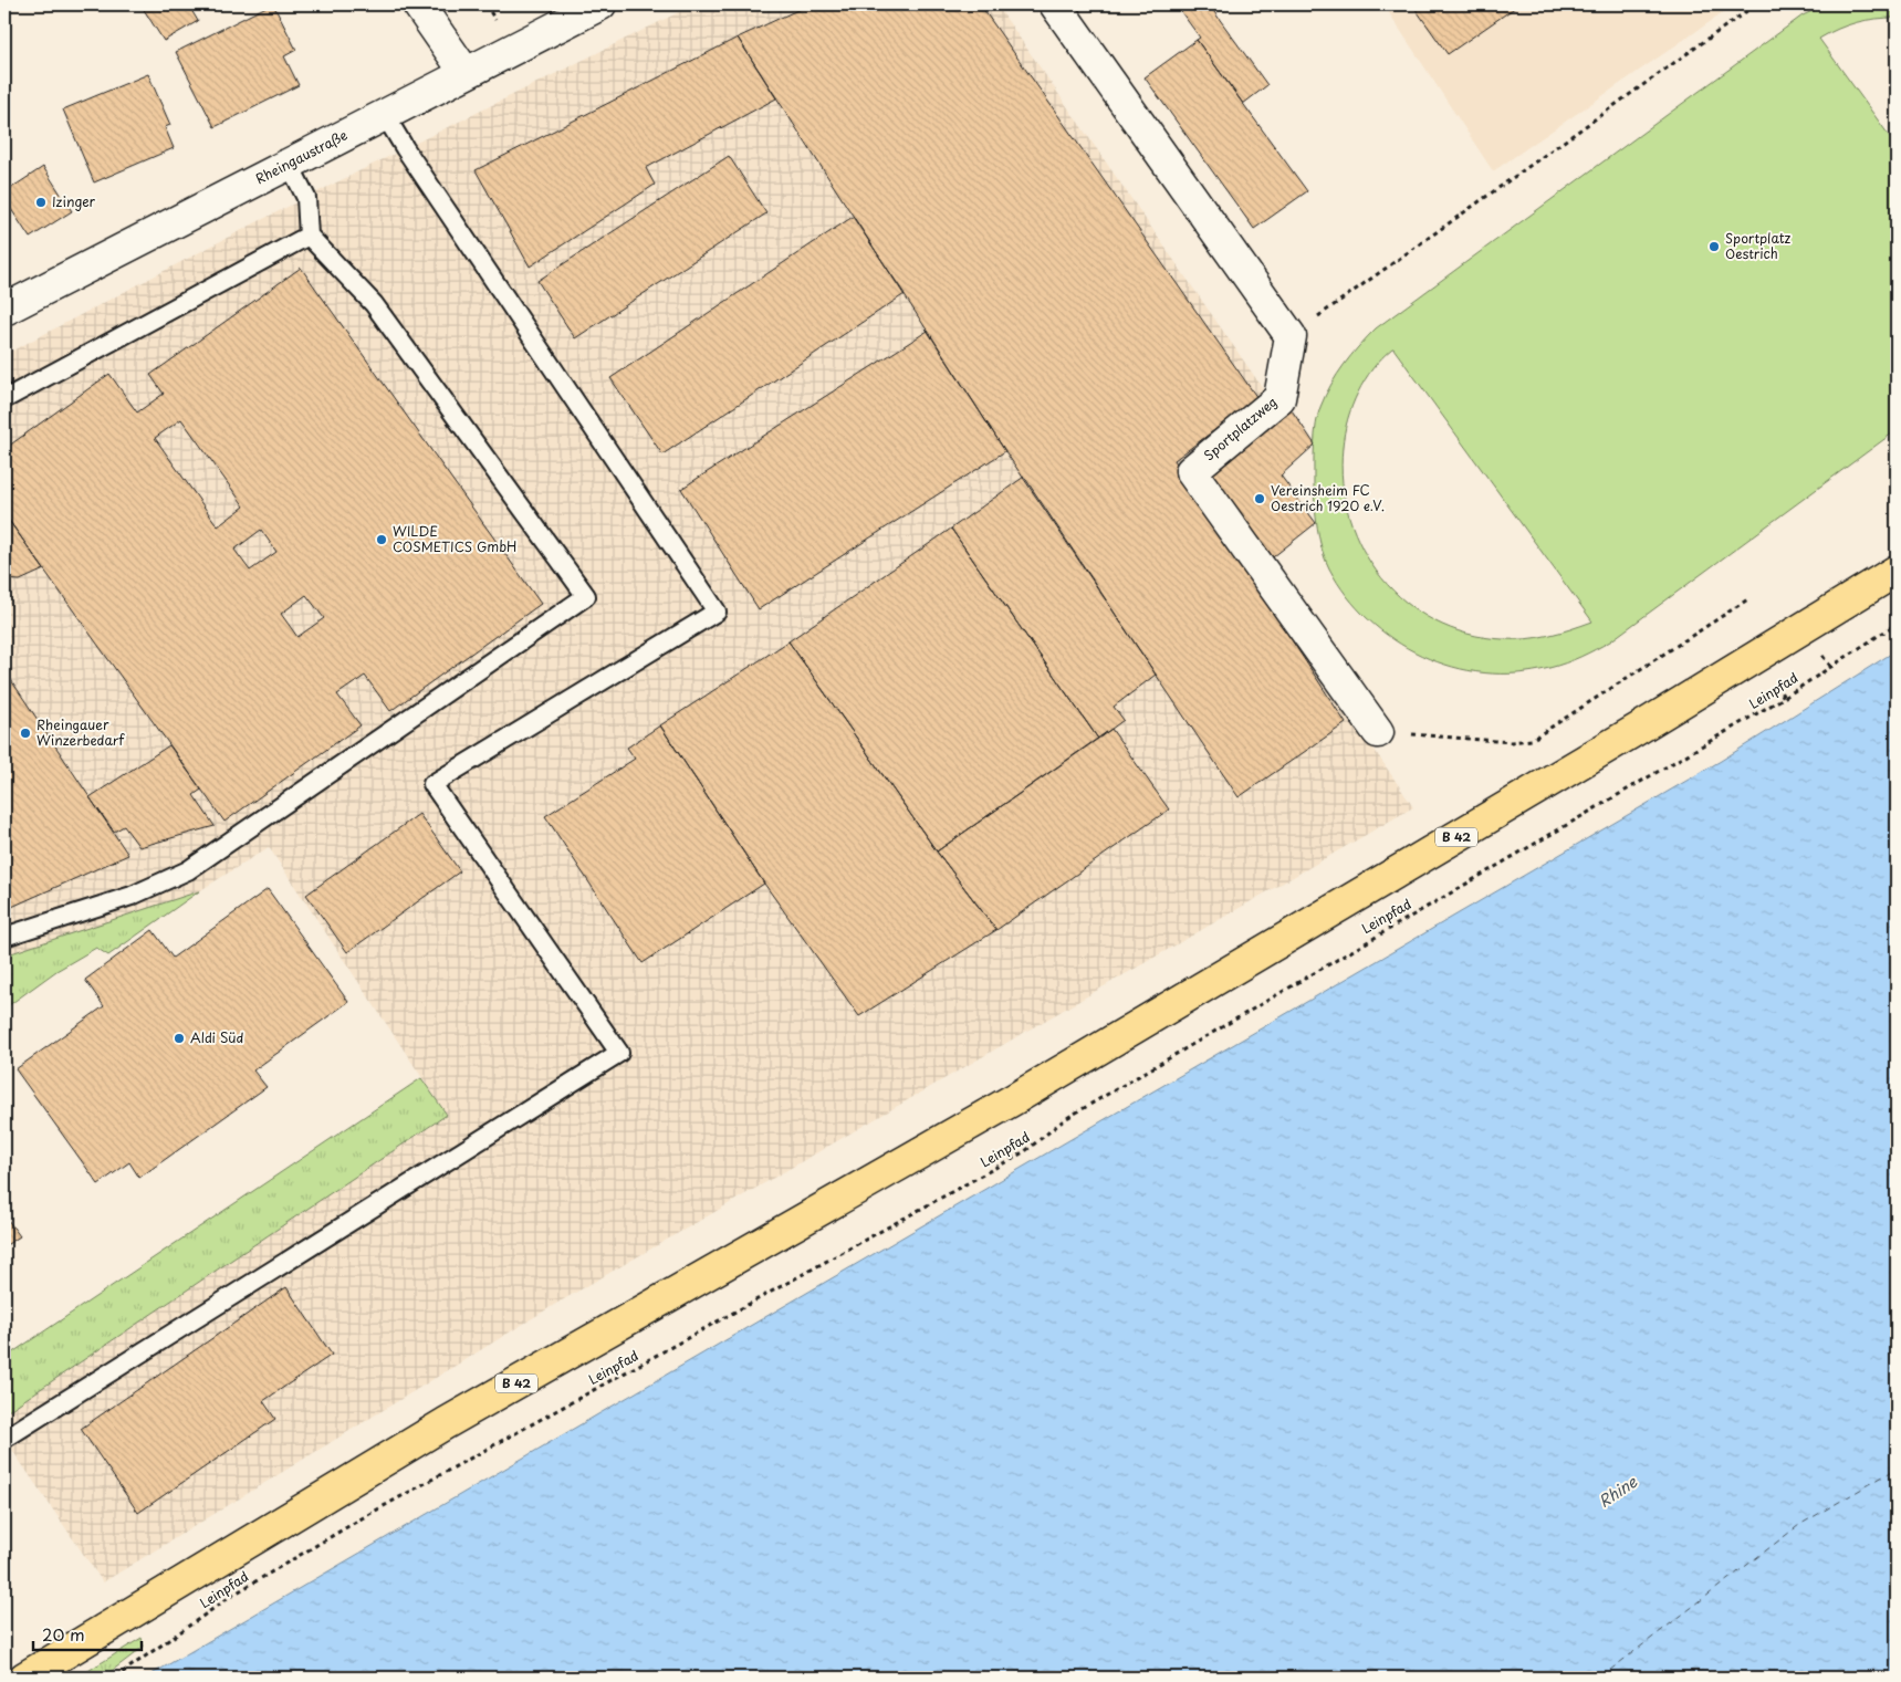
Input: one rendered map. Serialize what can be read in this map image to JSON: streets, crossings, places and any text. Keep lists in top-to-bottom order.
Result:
{
  "streets": {
    "main road": ["B 42"],
    "street": ["Rheingaustraße", "Sportplatzweg"],
    "path": ["Leinpfad"]
  },
  "water": ["Rhine"],
  "places": [
    "Izinger",
    "Sportplatz Oestrich",
    "Vereinsheim FC Oestrich 1920 e.V.",
    "WILDE COSMETICS GmbH",
    "Rheingauer Winzerbedarf",
    "Aldi Süd"
  ],
  "scale_bar": "20 m"
}
